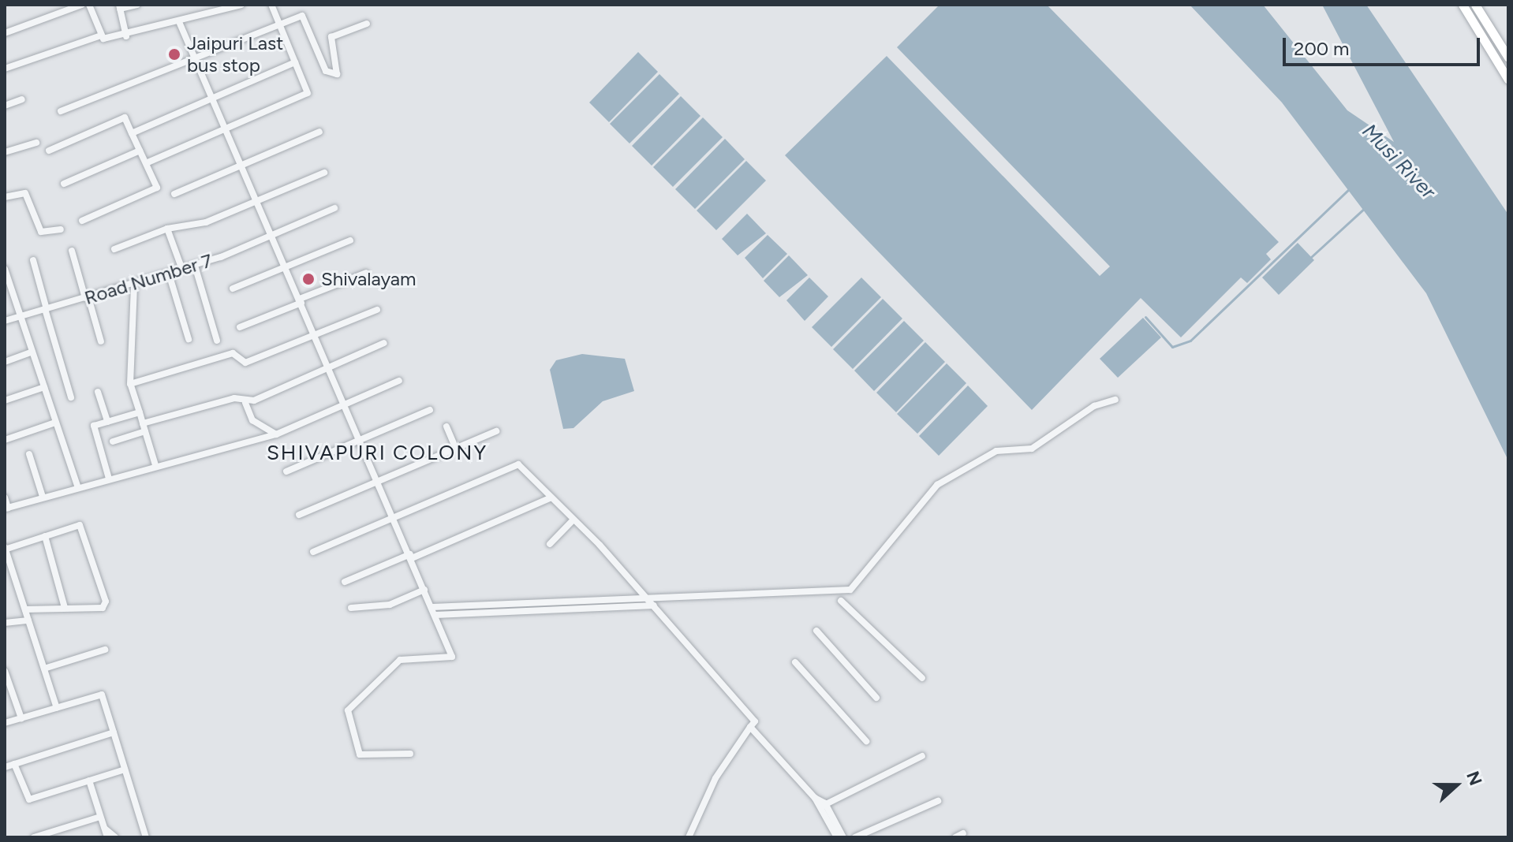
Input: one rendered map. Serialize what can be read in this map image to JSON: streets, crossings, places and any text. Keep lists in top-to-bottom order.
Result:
{
  "streets": {
    "street": ["Road Number 7"]
  },
  "districts": ["SHIVAPURI COLONY"],
  "water": ["Musi River"],
  "places": ["Jaipuri Last bus stop", "Shivalayam"],
  "scale_bar": "200 m",
  "north": "right"
}
